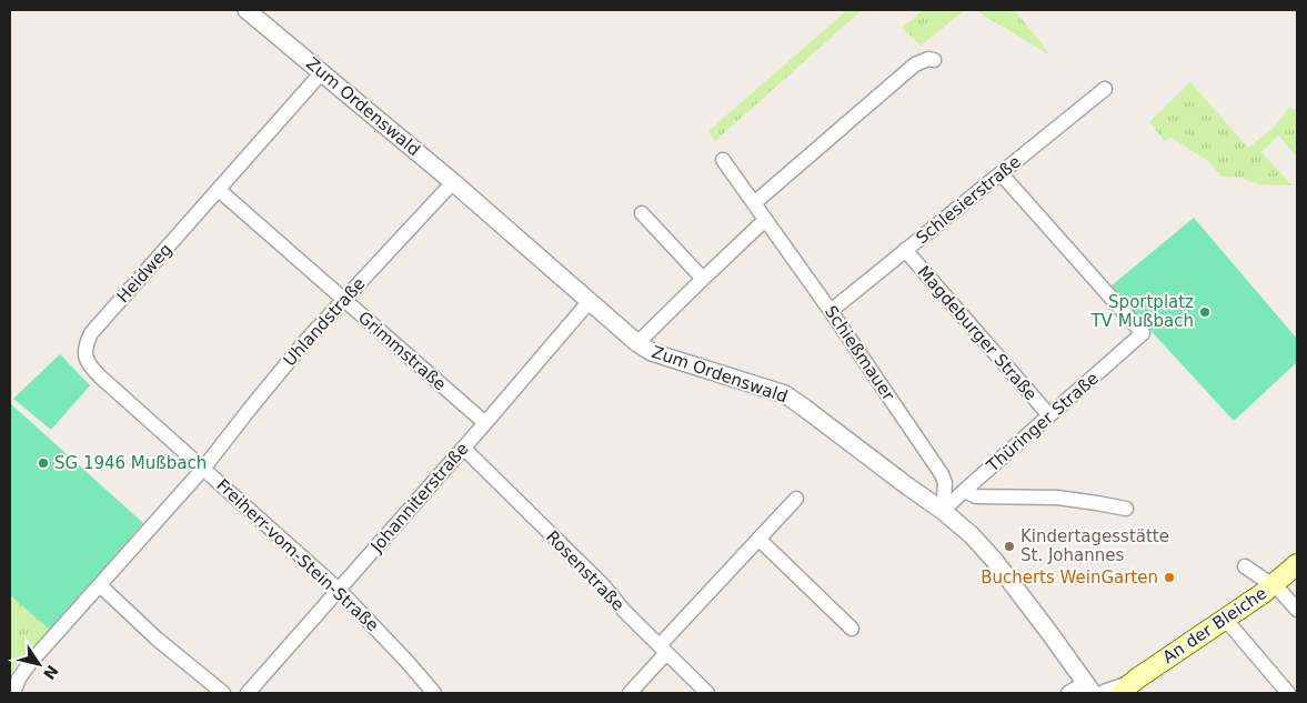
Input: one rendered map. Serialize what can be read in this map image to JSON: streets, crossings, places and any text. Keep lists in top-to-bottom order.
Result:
{
  "streets": {
    "main road": ["An der Bleiche"],
    "street": [
      "Zum Ordenswald",
      "Schlesierstraße",
      "Heidweg",
      "Uhlandstraße",
      "Magdeburger Straße",
      "Grimmstraße",
      "Schießmauer",
      "Thüringer Straße",
      "Johanniterstraße",
      "Freiherr-vom-Stein-Straße",
      "Rosenstraße"
    ]
  },
  "crossings": [
    ["Zum Ordenswald", "Heidweg"],
    ["Zum Ordenswald", "Uhlandstraße"],
    ["Zum Ordenswald", "Schießmauer"],
    ["Zum Ordenswald", "Thüringer Straße"],
    ["Zum Ordenswald", "Johanniterstraße"],
    ["Schlesierstraße", "Magdeburger Straße"],
    ["Schlesierstraße", "Schießmauer"],
    ["Schlesierstraße", "Thüringer Straße"],
    ["Heidweg", "Uhlandstraße"],
    ["Heidweg", "Grimmstraße"],
    ["Heidweg", "Freiherr-vom-Stein-Straße"],
    ["Uhlandstraße", "Grimmstraße"],
    ["Uhlandstraße", "Freiherr-vom-Stein-Straße"],
    ["Magdeburger Straße", "Thüringer Straße"],
    ["Grimmstraße", "Johanniterstraße"],
    ["Schießmauer", "Thüringer Straße"],
    ["Johanniterstraße", "Freiherr-vom-Stein-Straße"],
    ["Johanniterstraße", "Rosenstraße"]
  ],
  "places": [
    "Sportplatz TV Mußbach",
    "SG 1946 Mußbach",
    "Kindertagesstätte St. Johannes",
    "Bucherts WeinGarten"
  ],
  "north": "bottom right"
}
